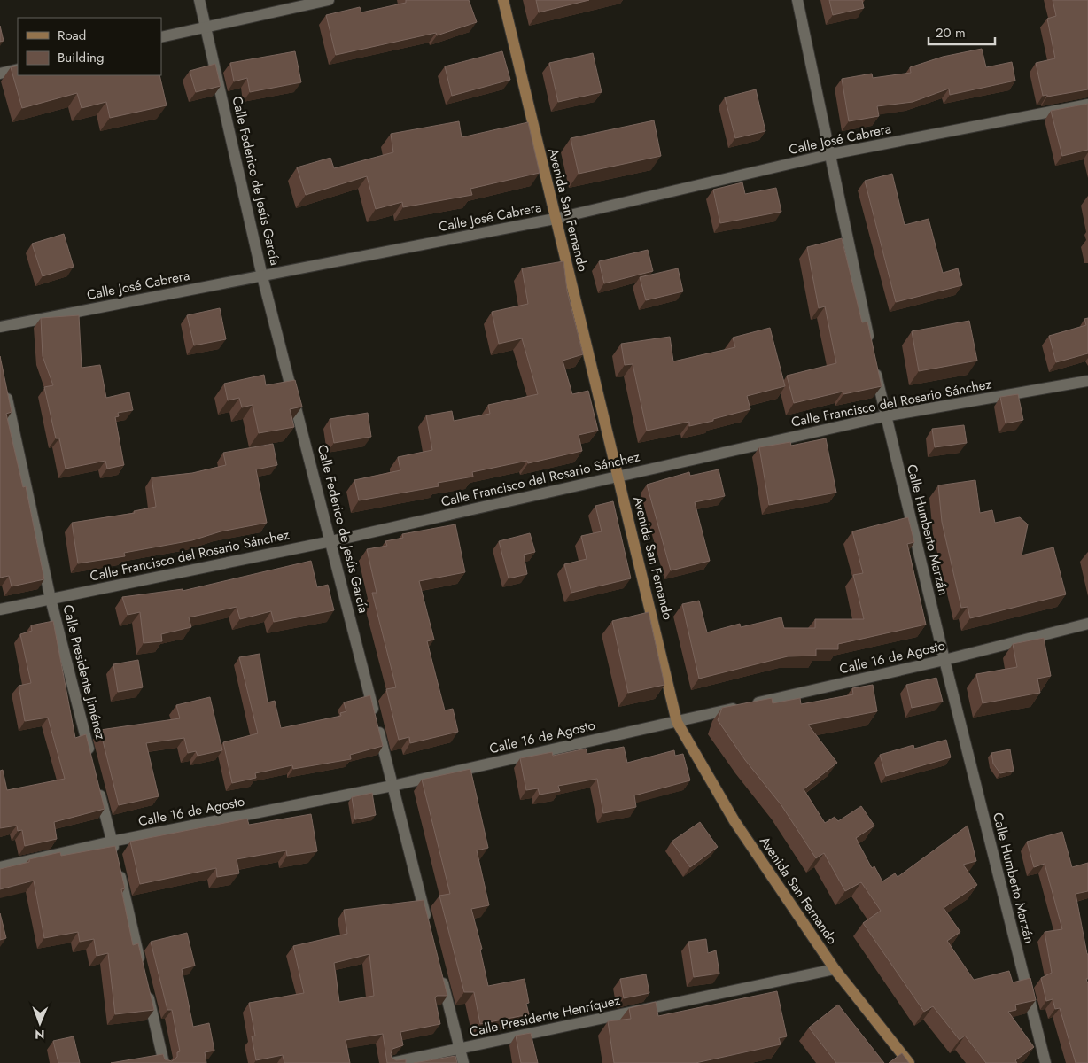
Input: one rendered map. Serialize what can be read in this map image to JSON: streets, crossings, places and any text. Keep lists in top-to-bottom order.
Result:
{
  "streets": {
    "street": [
      "Calle José Cabrera",
      "Calle Federico de Jesús García",
      "Avenida San Fernando",
      "Calle Francisco del Rosario Sánchez",
      "Calle Humberto Marzán",
      "Calle 16 de Agosto",
      "Calle Presidente Jiménez",
      "Calle Presidente Henríquez"
    ]
  },
  "crossings": [
    ["Calle José Cabrera", "Calle Federico de Jesús García"],
    ["Calle José Cabrera", "Avenida San Fernando"],
    ["Calle Federico de Jesús García", "Calle Francisco del Rosario Sánchez"],
    ["Calle Federico de Jesús García", "Calle 16 de Agosto"],
    ["Avenida San Fernando", "Calle Francisco del Rosario Sánchez"],
    ["Avenida San Fernando", "Calle 16 de Agosto"],
    ["Avenida San Fernando", "Calle Presidente Henríquez"],
    ["Calle Francisco del Rosario Sánchez", "Calle Humberto Marzán"],
    ["Calle Francisco del Rosario Sánchez", "Calle Presidente Jiménez"],
    ["Calle Humberto Marzán", "Calle 16 de Agosto"]
  ],
  "legend": ["Road", "Building"],
  "scale_bar": "20 m",
  "north": "bottom"
}
